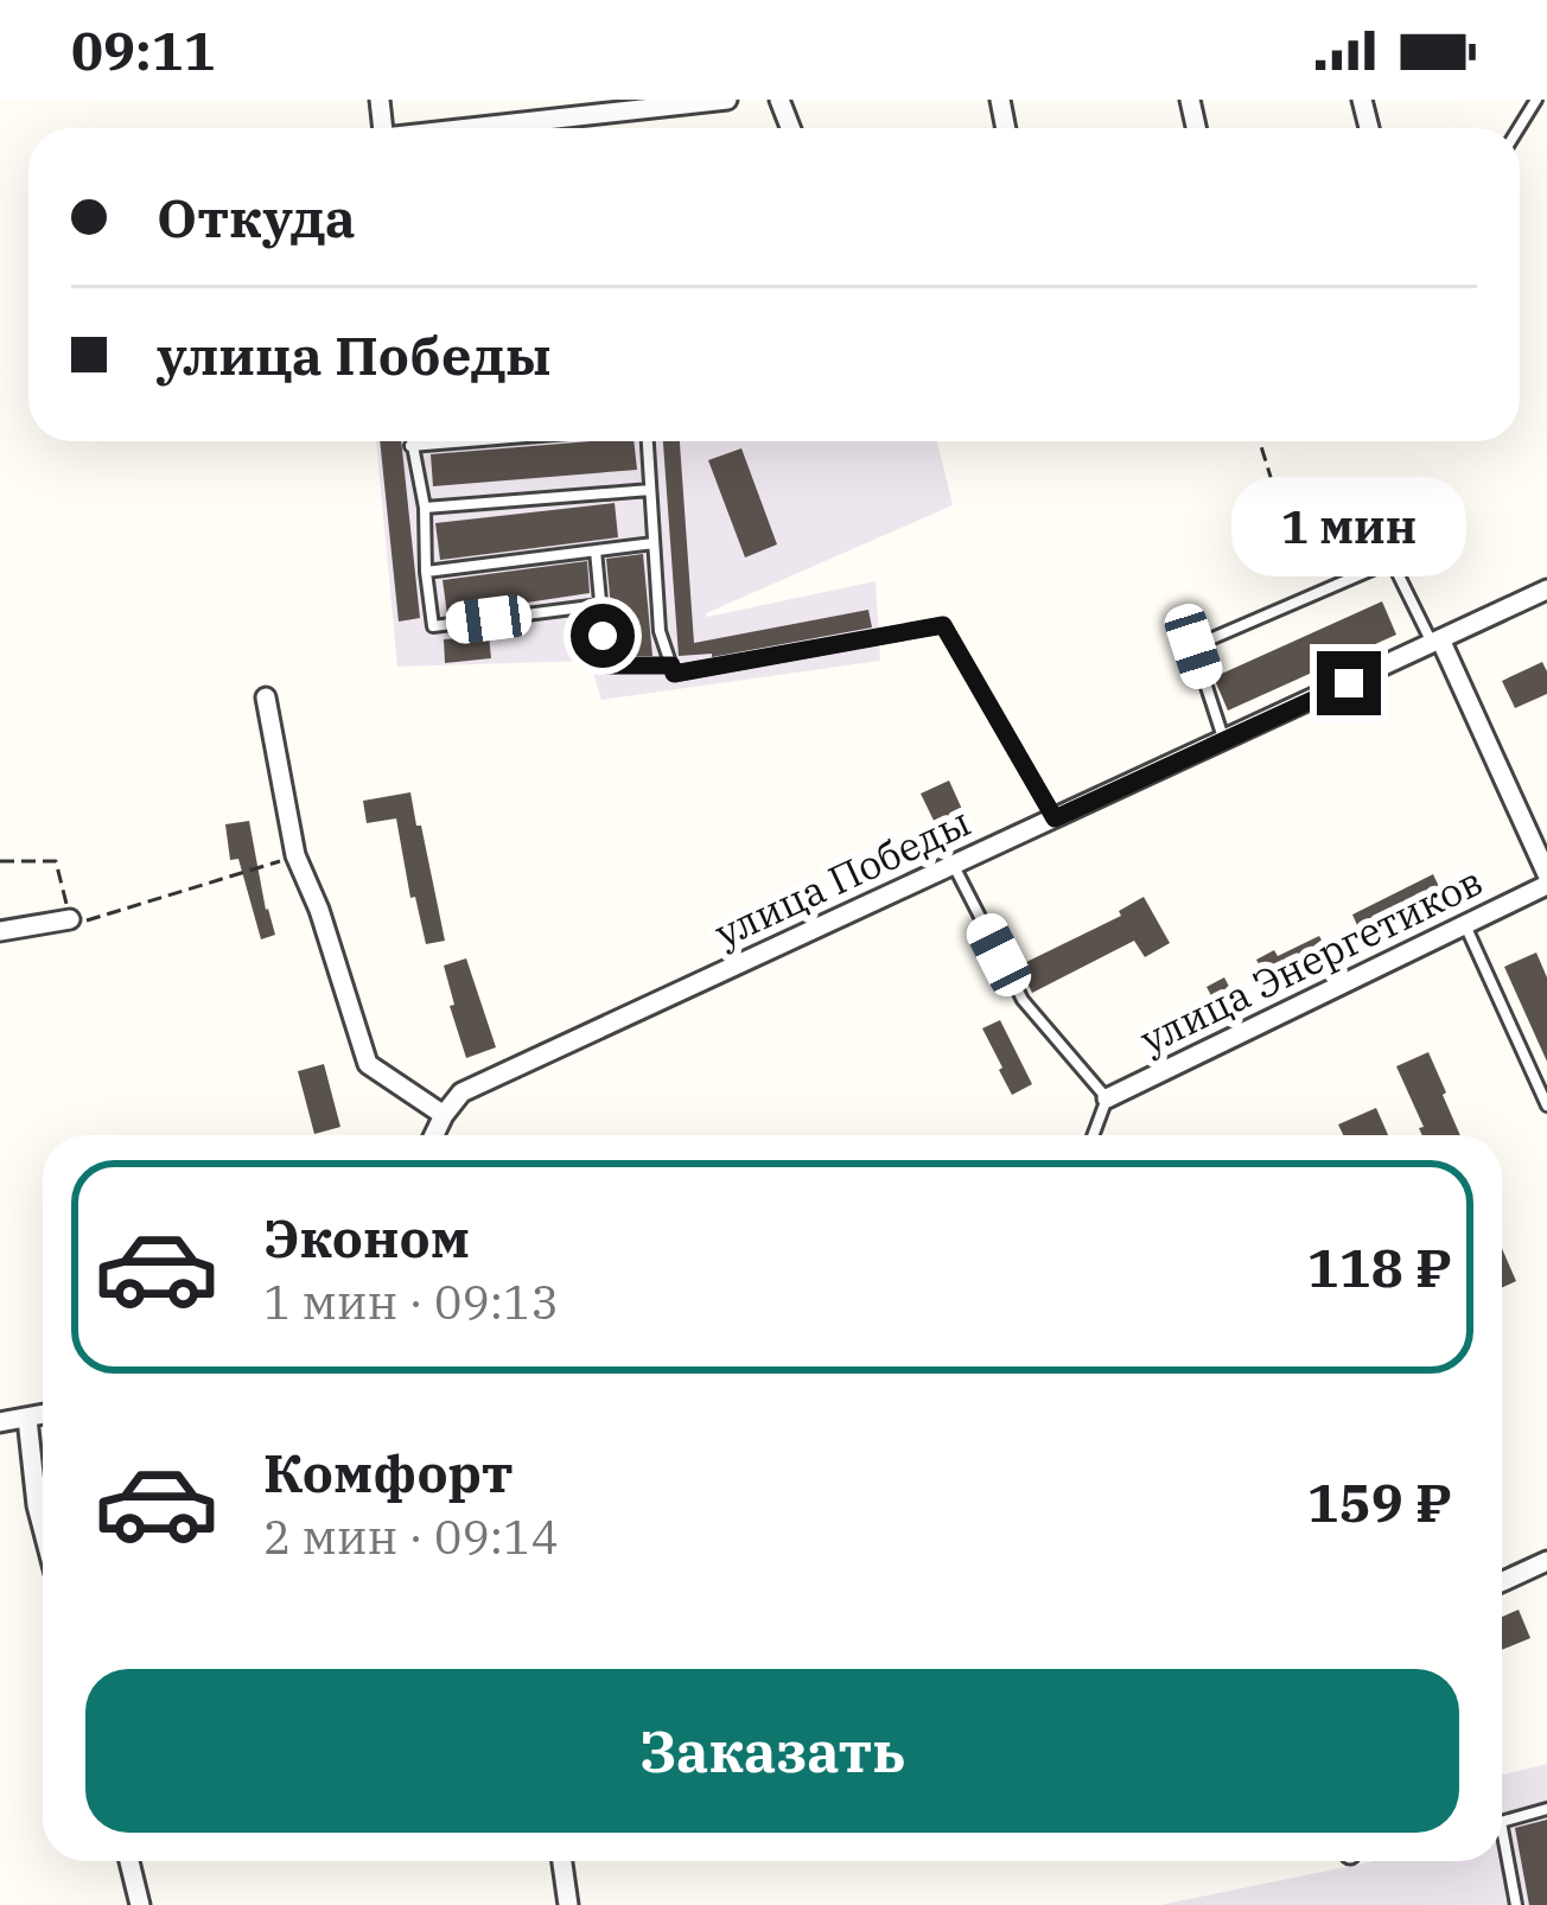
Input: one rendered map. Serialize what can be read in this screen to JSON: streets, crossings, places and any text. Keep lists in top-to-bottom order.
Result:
{
  "streets": {
    "street": ["улица Победы", "улица Энергетиков"]
  },
  "page": {
    "status": "09:11",
    "banner": ["Откуда", "улица Победы"],
    "bubble": "1 мин",
    "list": [
      {
        "name": "Эконом",
        "note": "1 мин · 09:13",
        "value": "118 ₽"
      },
      {
        "name": "Комфорт",
        "note": "2 мин · 09:14",
        "value": "159 ₽"
      }
    ],
    "buttons": "Заказать"
  }
}
